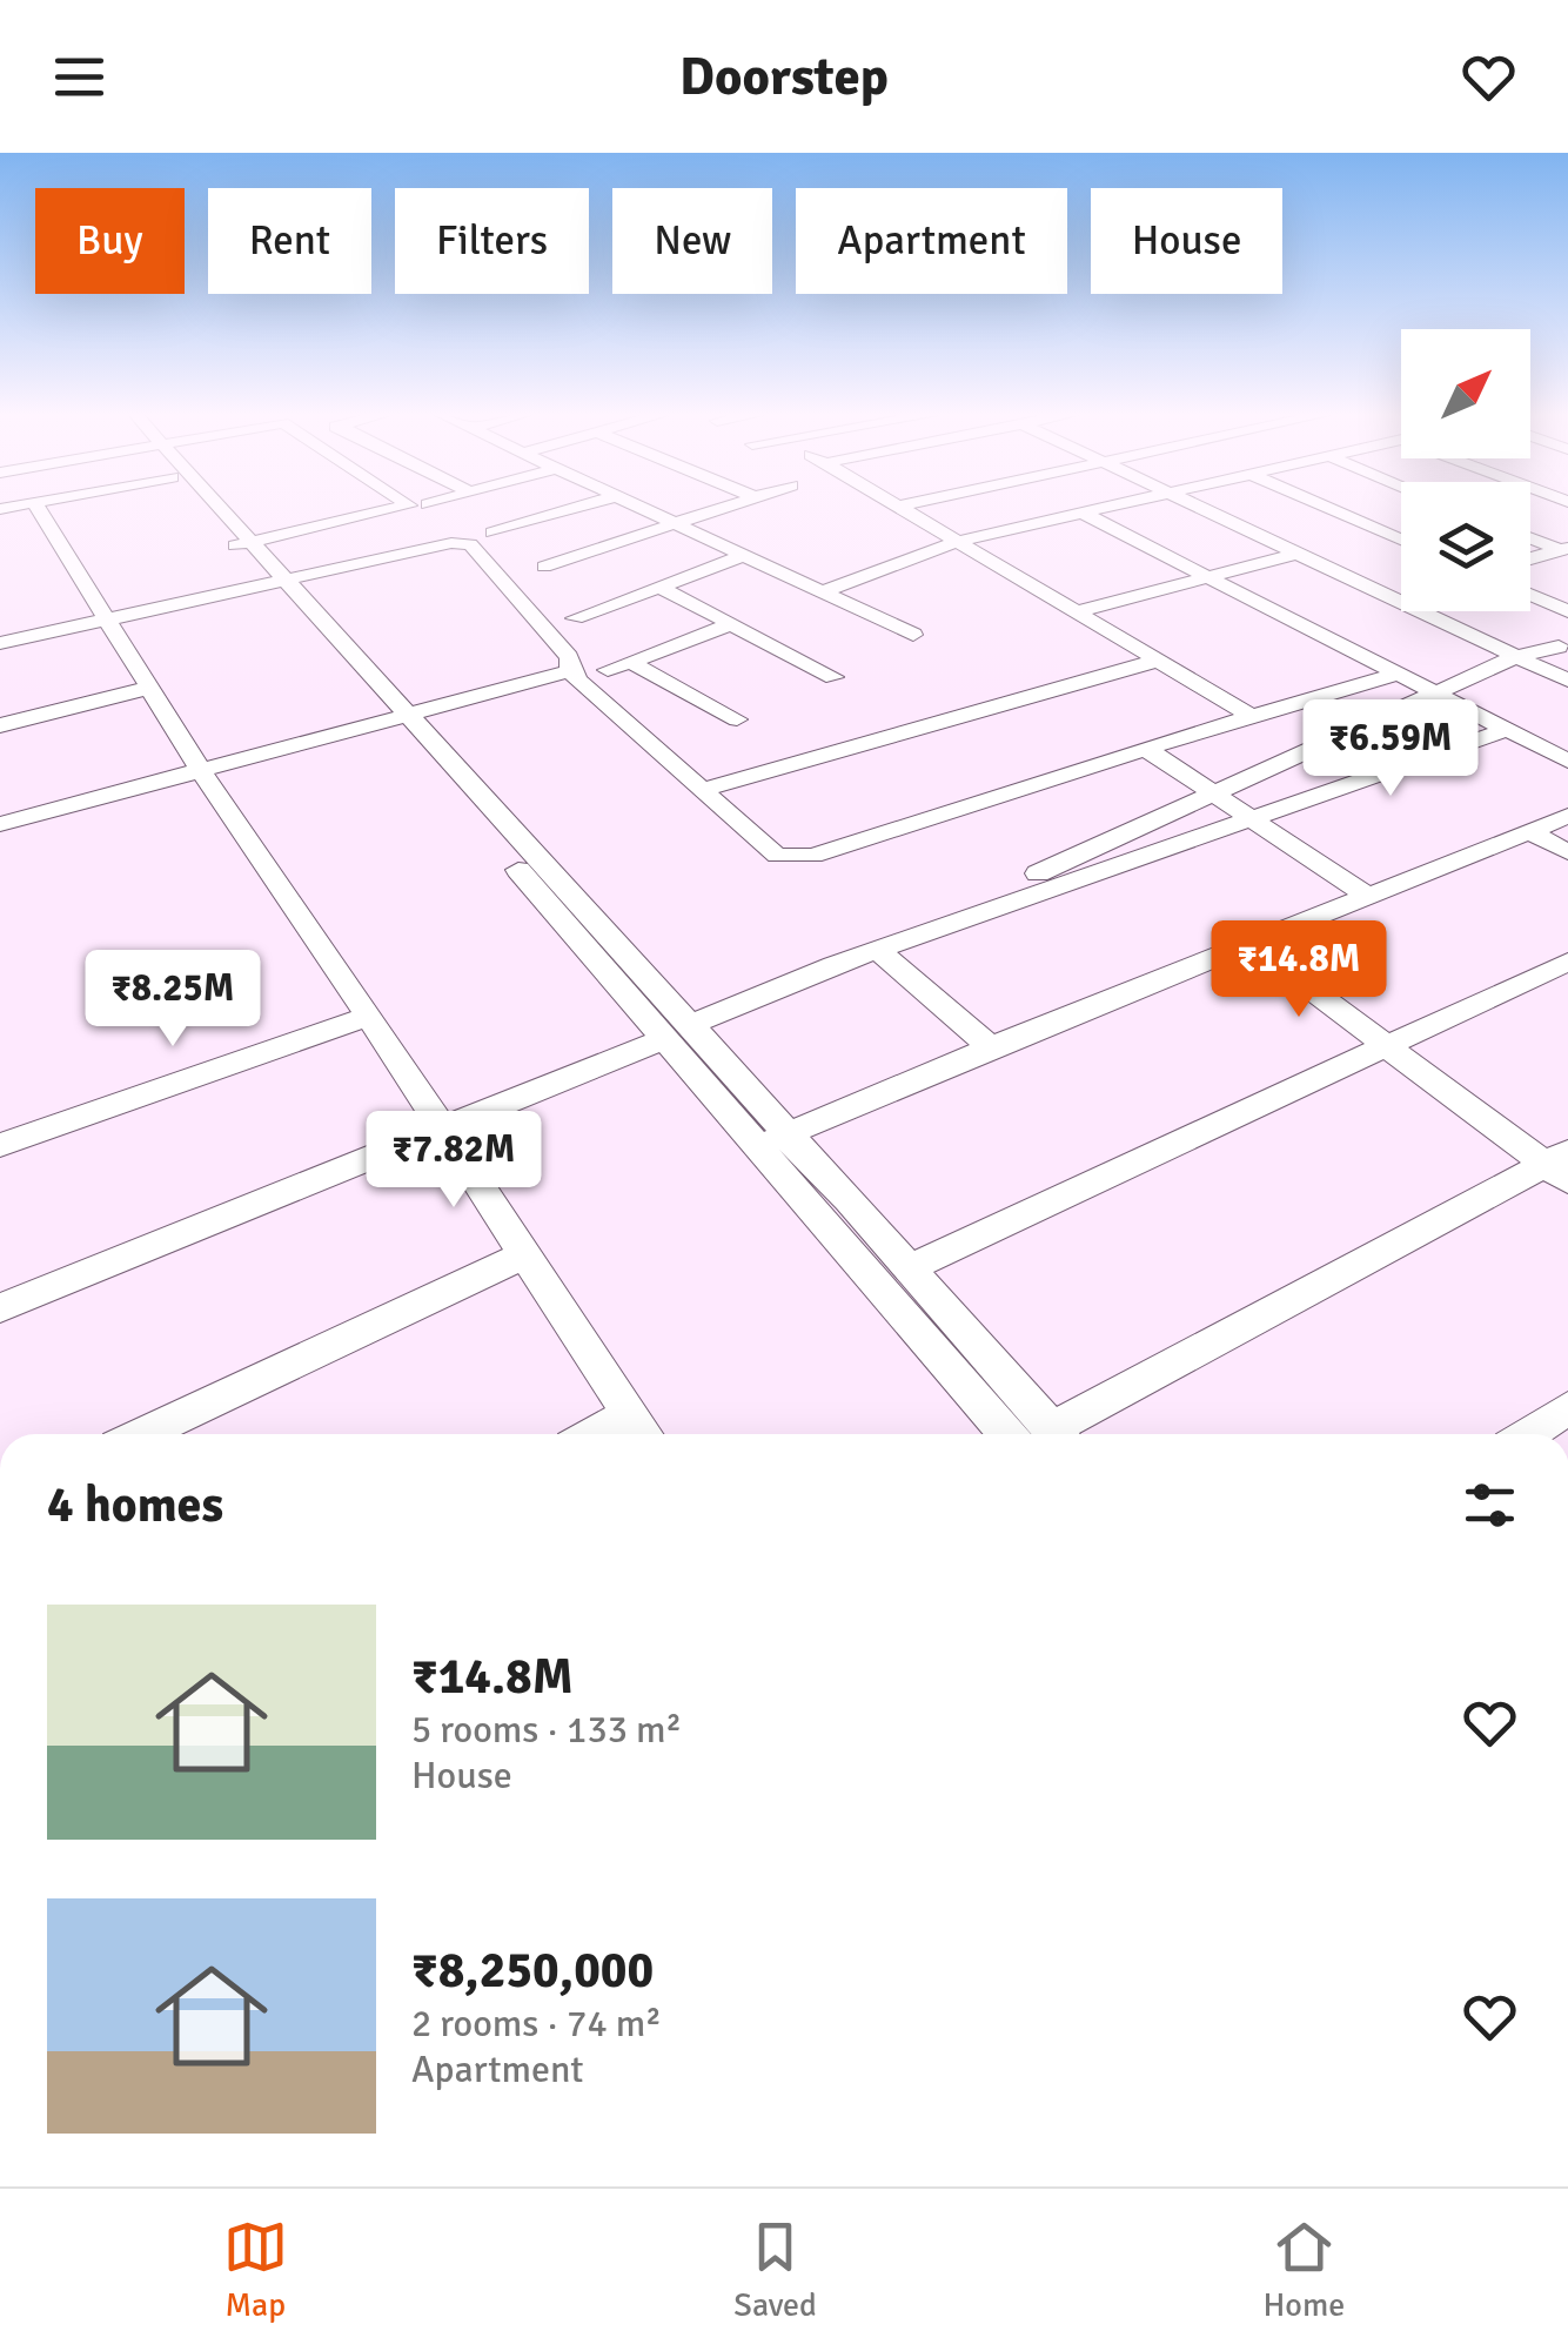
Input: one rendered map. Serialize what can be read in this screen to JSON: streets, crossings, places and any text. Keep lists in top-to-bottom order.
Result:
{
  "north": "top right",
  "page": {
    "header": "Doorstep",
    "chip": [
      "Buy",
      "Rent",
      "Filters",
      "New",
      "Apartment",
      "House"
    ],
    "price": [
      "₹6.59M",
      "₹14.8M",
      "₹8.25M",
      "₹7.82M"
    ],
    "heading": "4 homes",
    "list": [
      {
        "name": "₹14.8M",
        "note": "5 rooms · 133 m² · House"
      },
      {
        "name": "₹8,250,000",
        "note": "2 rooms · 74 m² · Apartment"
      }
    ],
    "tabs": ["Map", "Saved", "Home"]
  }
}
